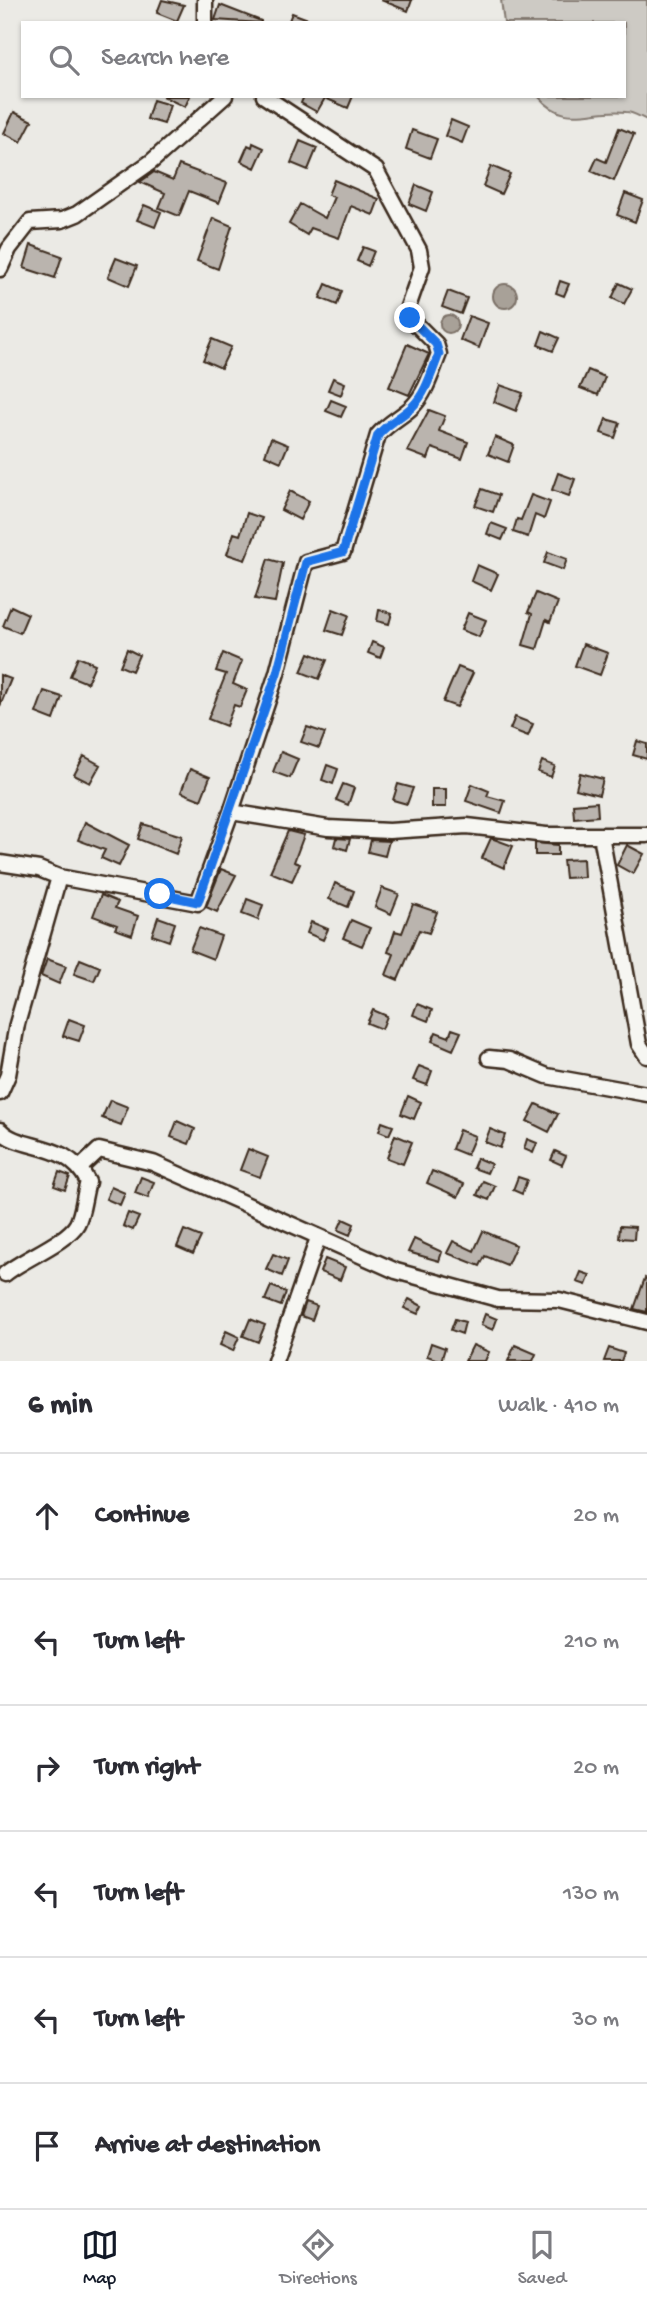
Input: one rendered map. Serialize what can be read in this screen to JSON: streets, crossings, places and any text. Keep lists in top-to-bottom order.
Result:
{
  "page": {
    "search": "Search here",
    "heading": ["6 min", "Walk · 410 m"],
    "list": [
      ["Continue", "20 m"],
      ["Turn left", "210 m"],
      ["Turn right", "20 m"],
      ["Turn left", "130 m"],
      ["Turn left", "30 m"],
      "Arrive at destination"
    ],
    "nav": ["Map", "Directions", "Saved"]
  }
}
